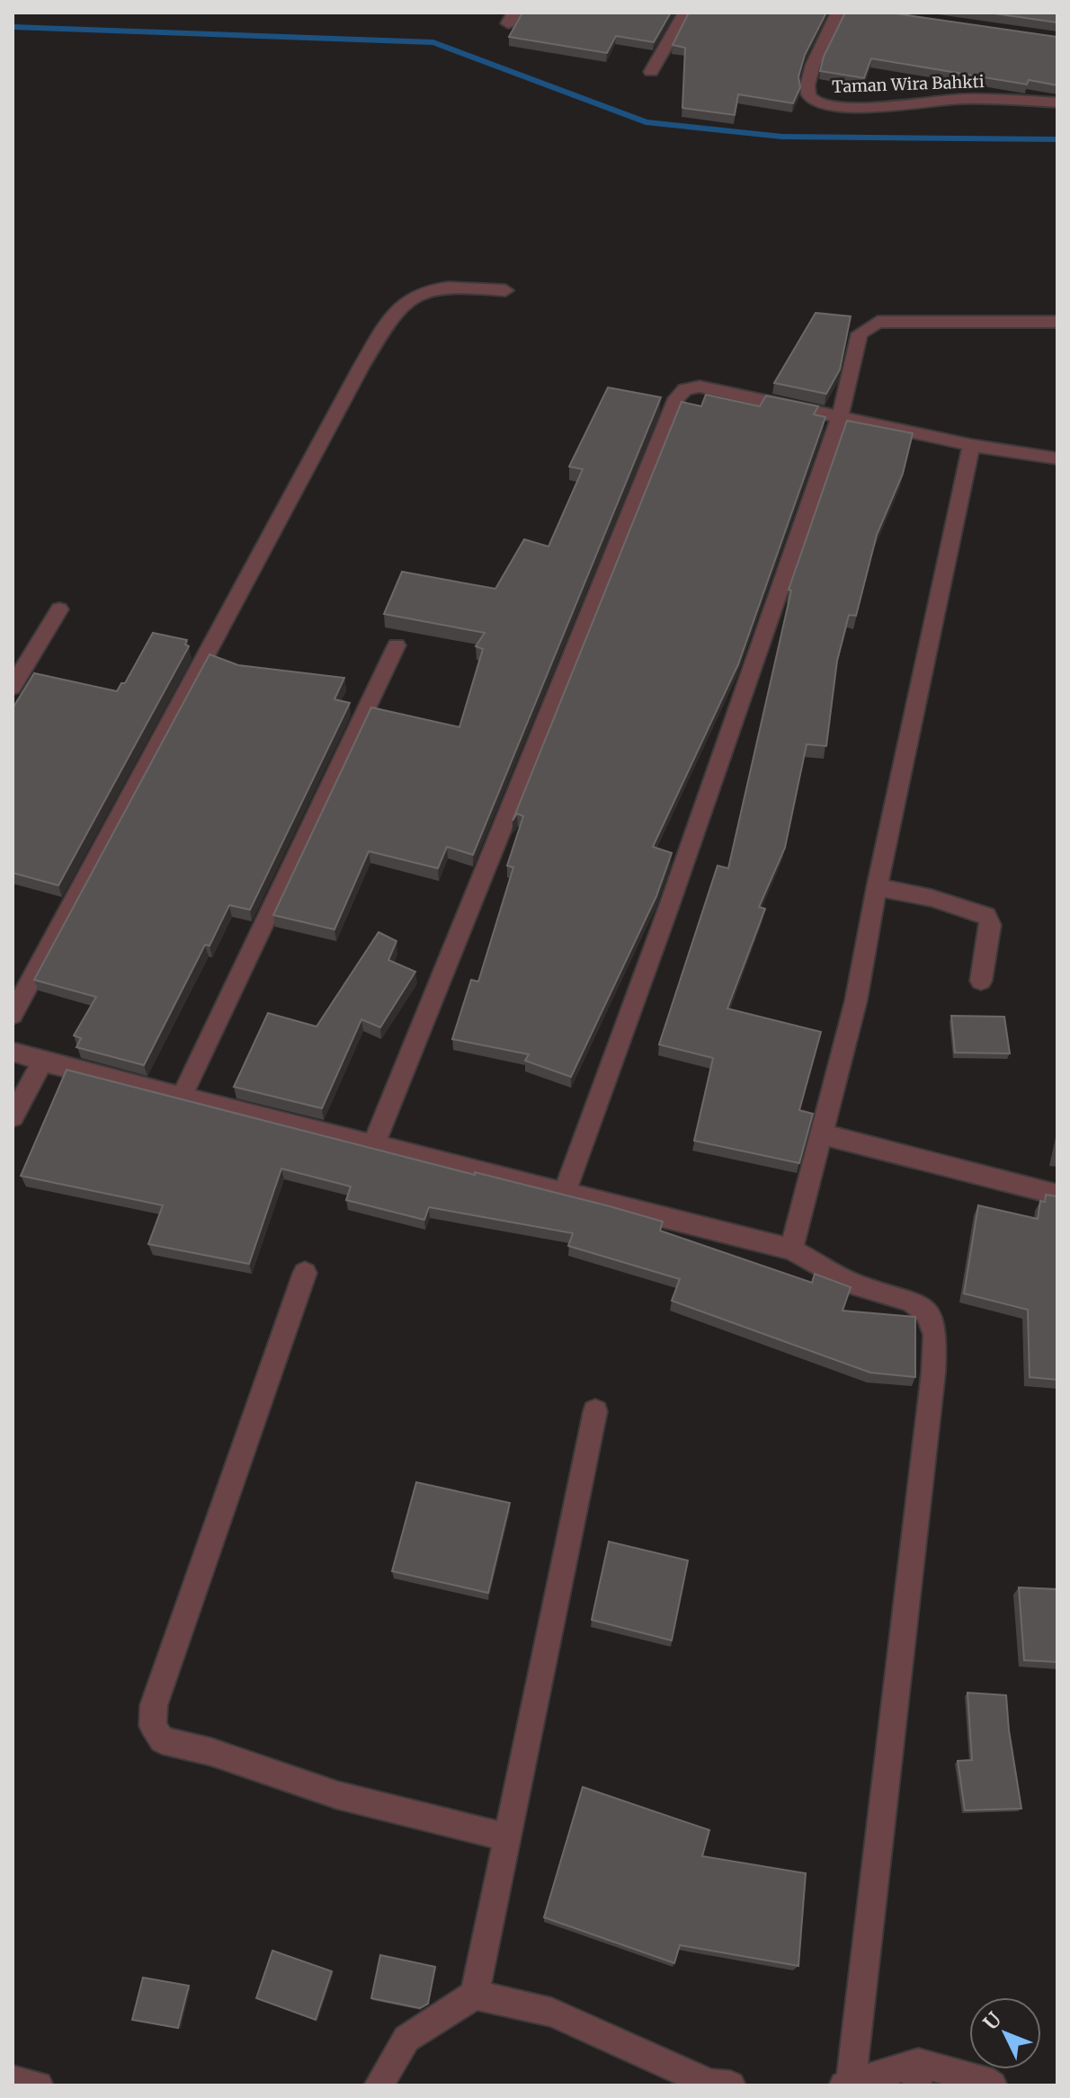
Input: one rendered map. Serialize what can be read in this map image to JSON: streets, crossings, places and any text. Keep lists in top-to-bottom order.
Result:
{
  "streets": {
    "street": ["Taman Wira Bahkti"]
  },
  "north": "top left"
}
